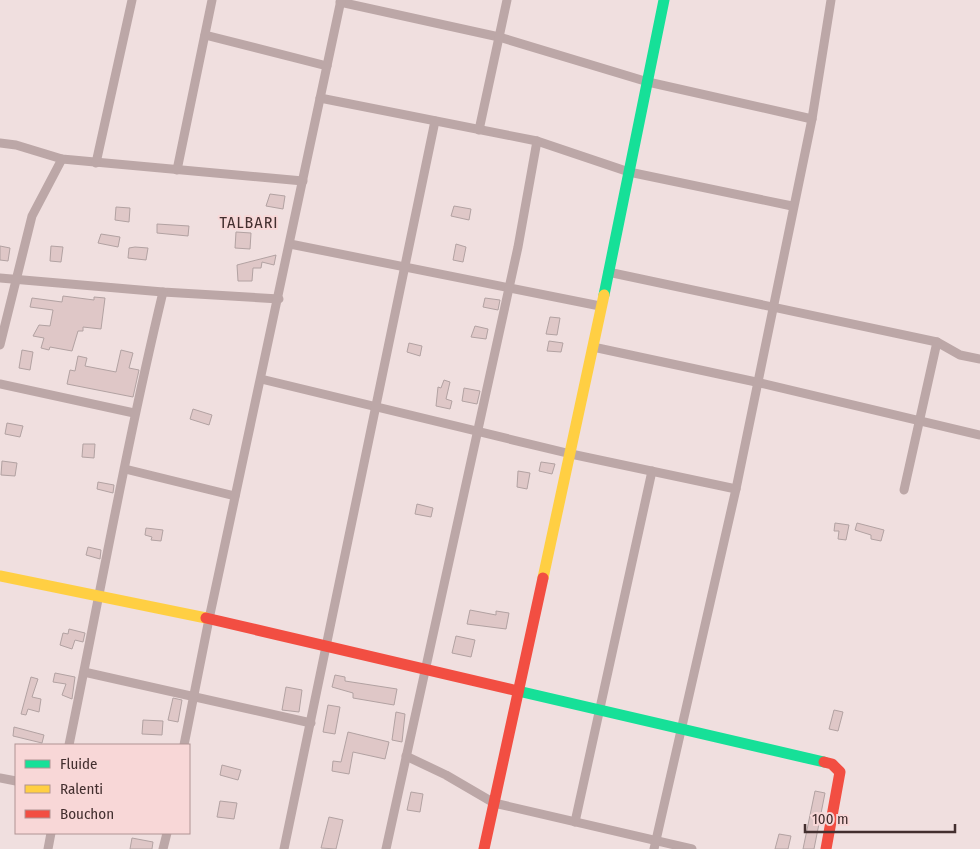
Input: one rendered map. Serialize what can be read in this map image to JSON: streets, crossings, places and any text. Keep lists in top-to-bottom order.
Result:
{
  "districts": ["TALBARI"],
  "legend": ["Fluide", "Ralenti", "Bouchon"],
  "scale_bar": "100 m"
}
